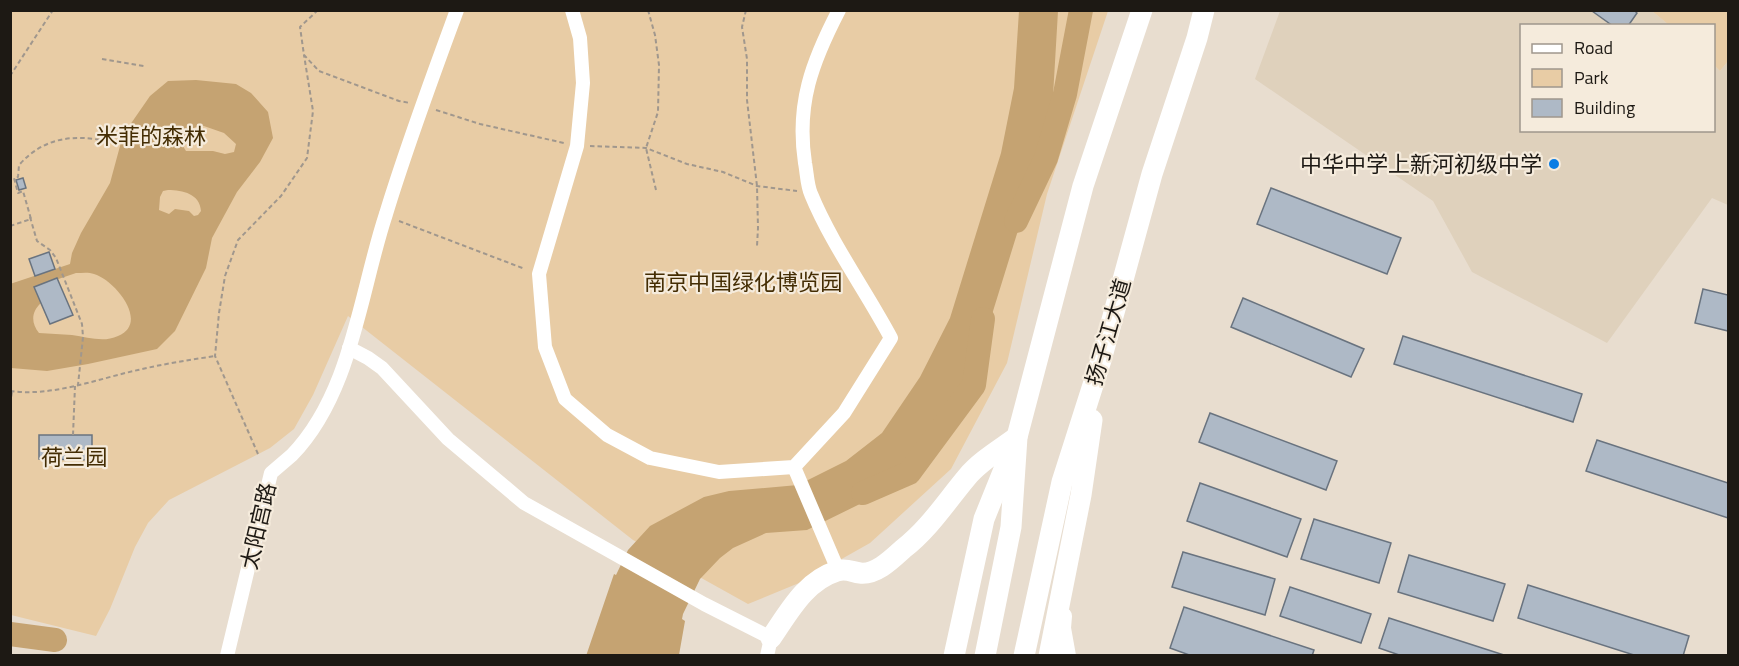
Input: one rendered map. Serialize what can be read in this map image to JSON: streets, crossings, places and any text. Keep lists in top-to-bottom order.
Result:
{
  "streets": {
    "highway": ["扬子江大道"],
    "street": ["太阳宫路"]
  },
  "parks": ["米菲的森林", "南京中国绿化博览园", "荷兰园"],
  "places": ["中华中学上新河初级中学"],
  "legend": ["Road", "Park", "Building"]
}
